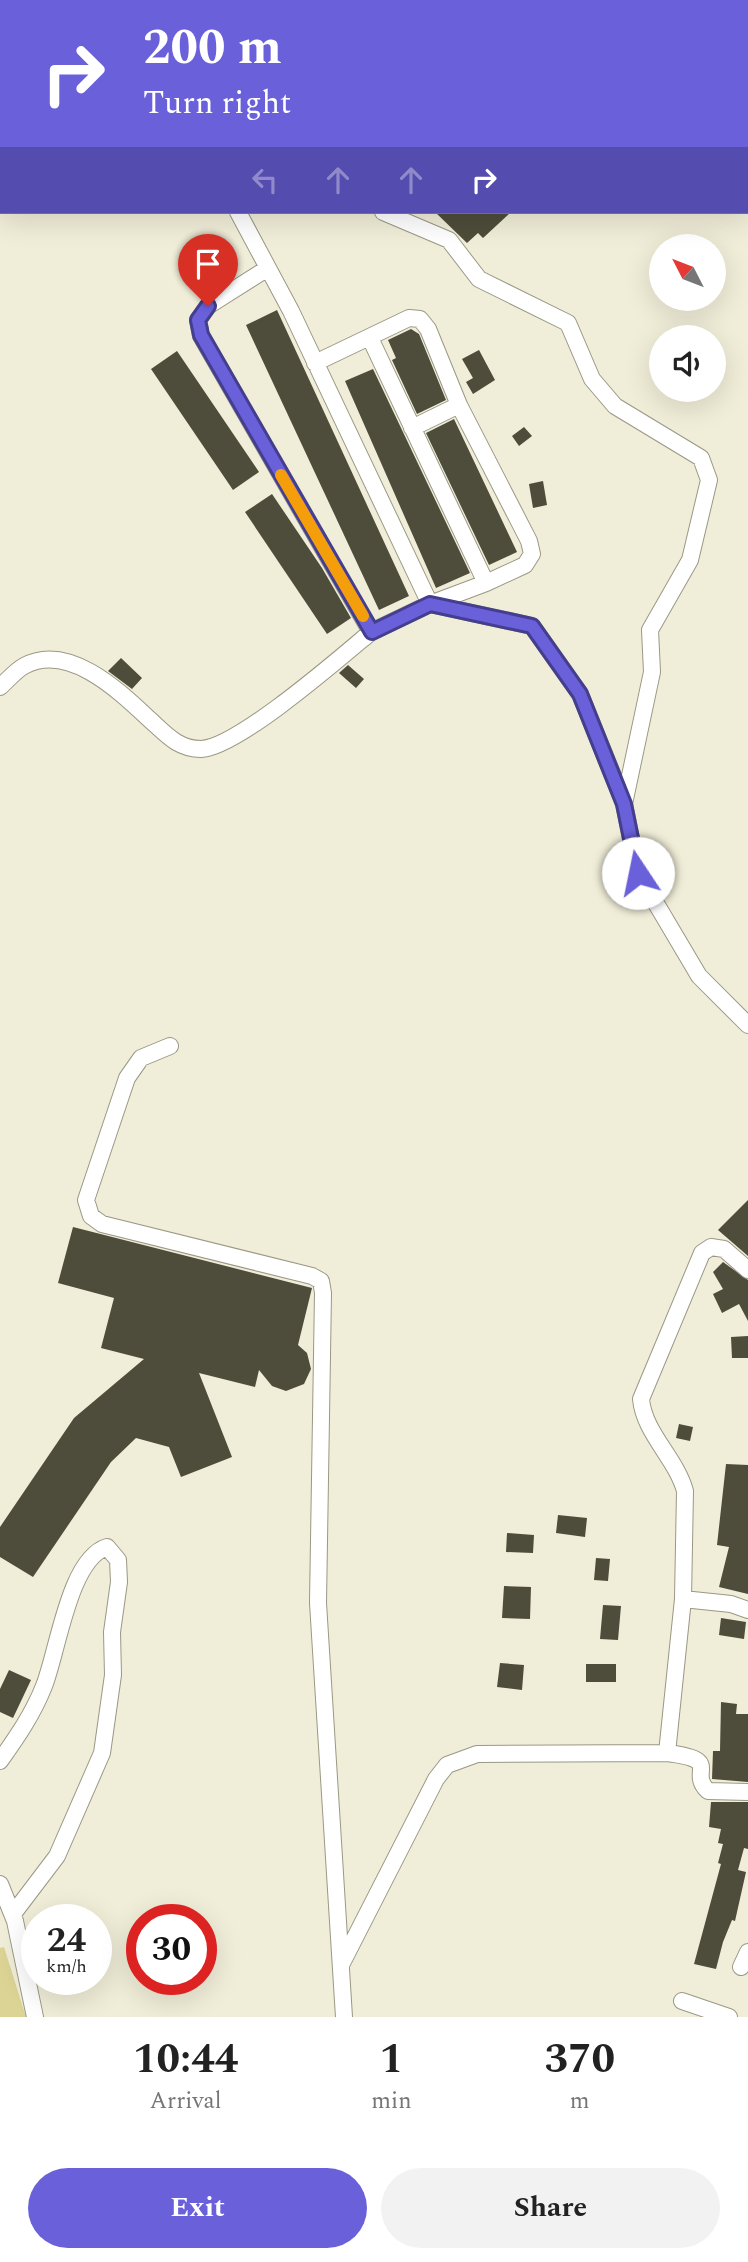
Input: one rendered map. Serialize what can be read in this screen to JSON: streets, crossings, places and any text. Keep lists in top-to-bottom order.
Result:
{
  "north": "top left",
  "page": {
    "turn": ["200 m", "Turn right"],
    "speed": "24 km/h",
    "limit": "30",
    "eta": [
      "10:44",
      "Arrival",
      "1",
      "min",
      "370",
      "m"
    ],
    "buttons": ["Exit", "Share"]
  }
}
